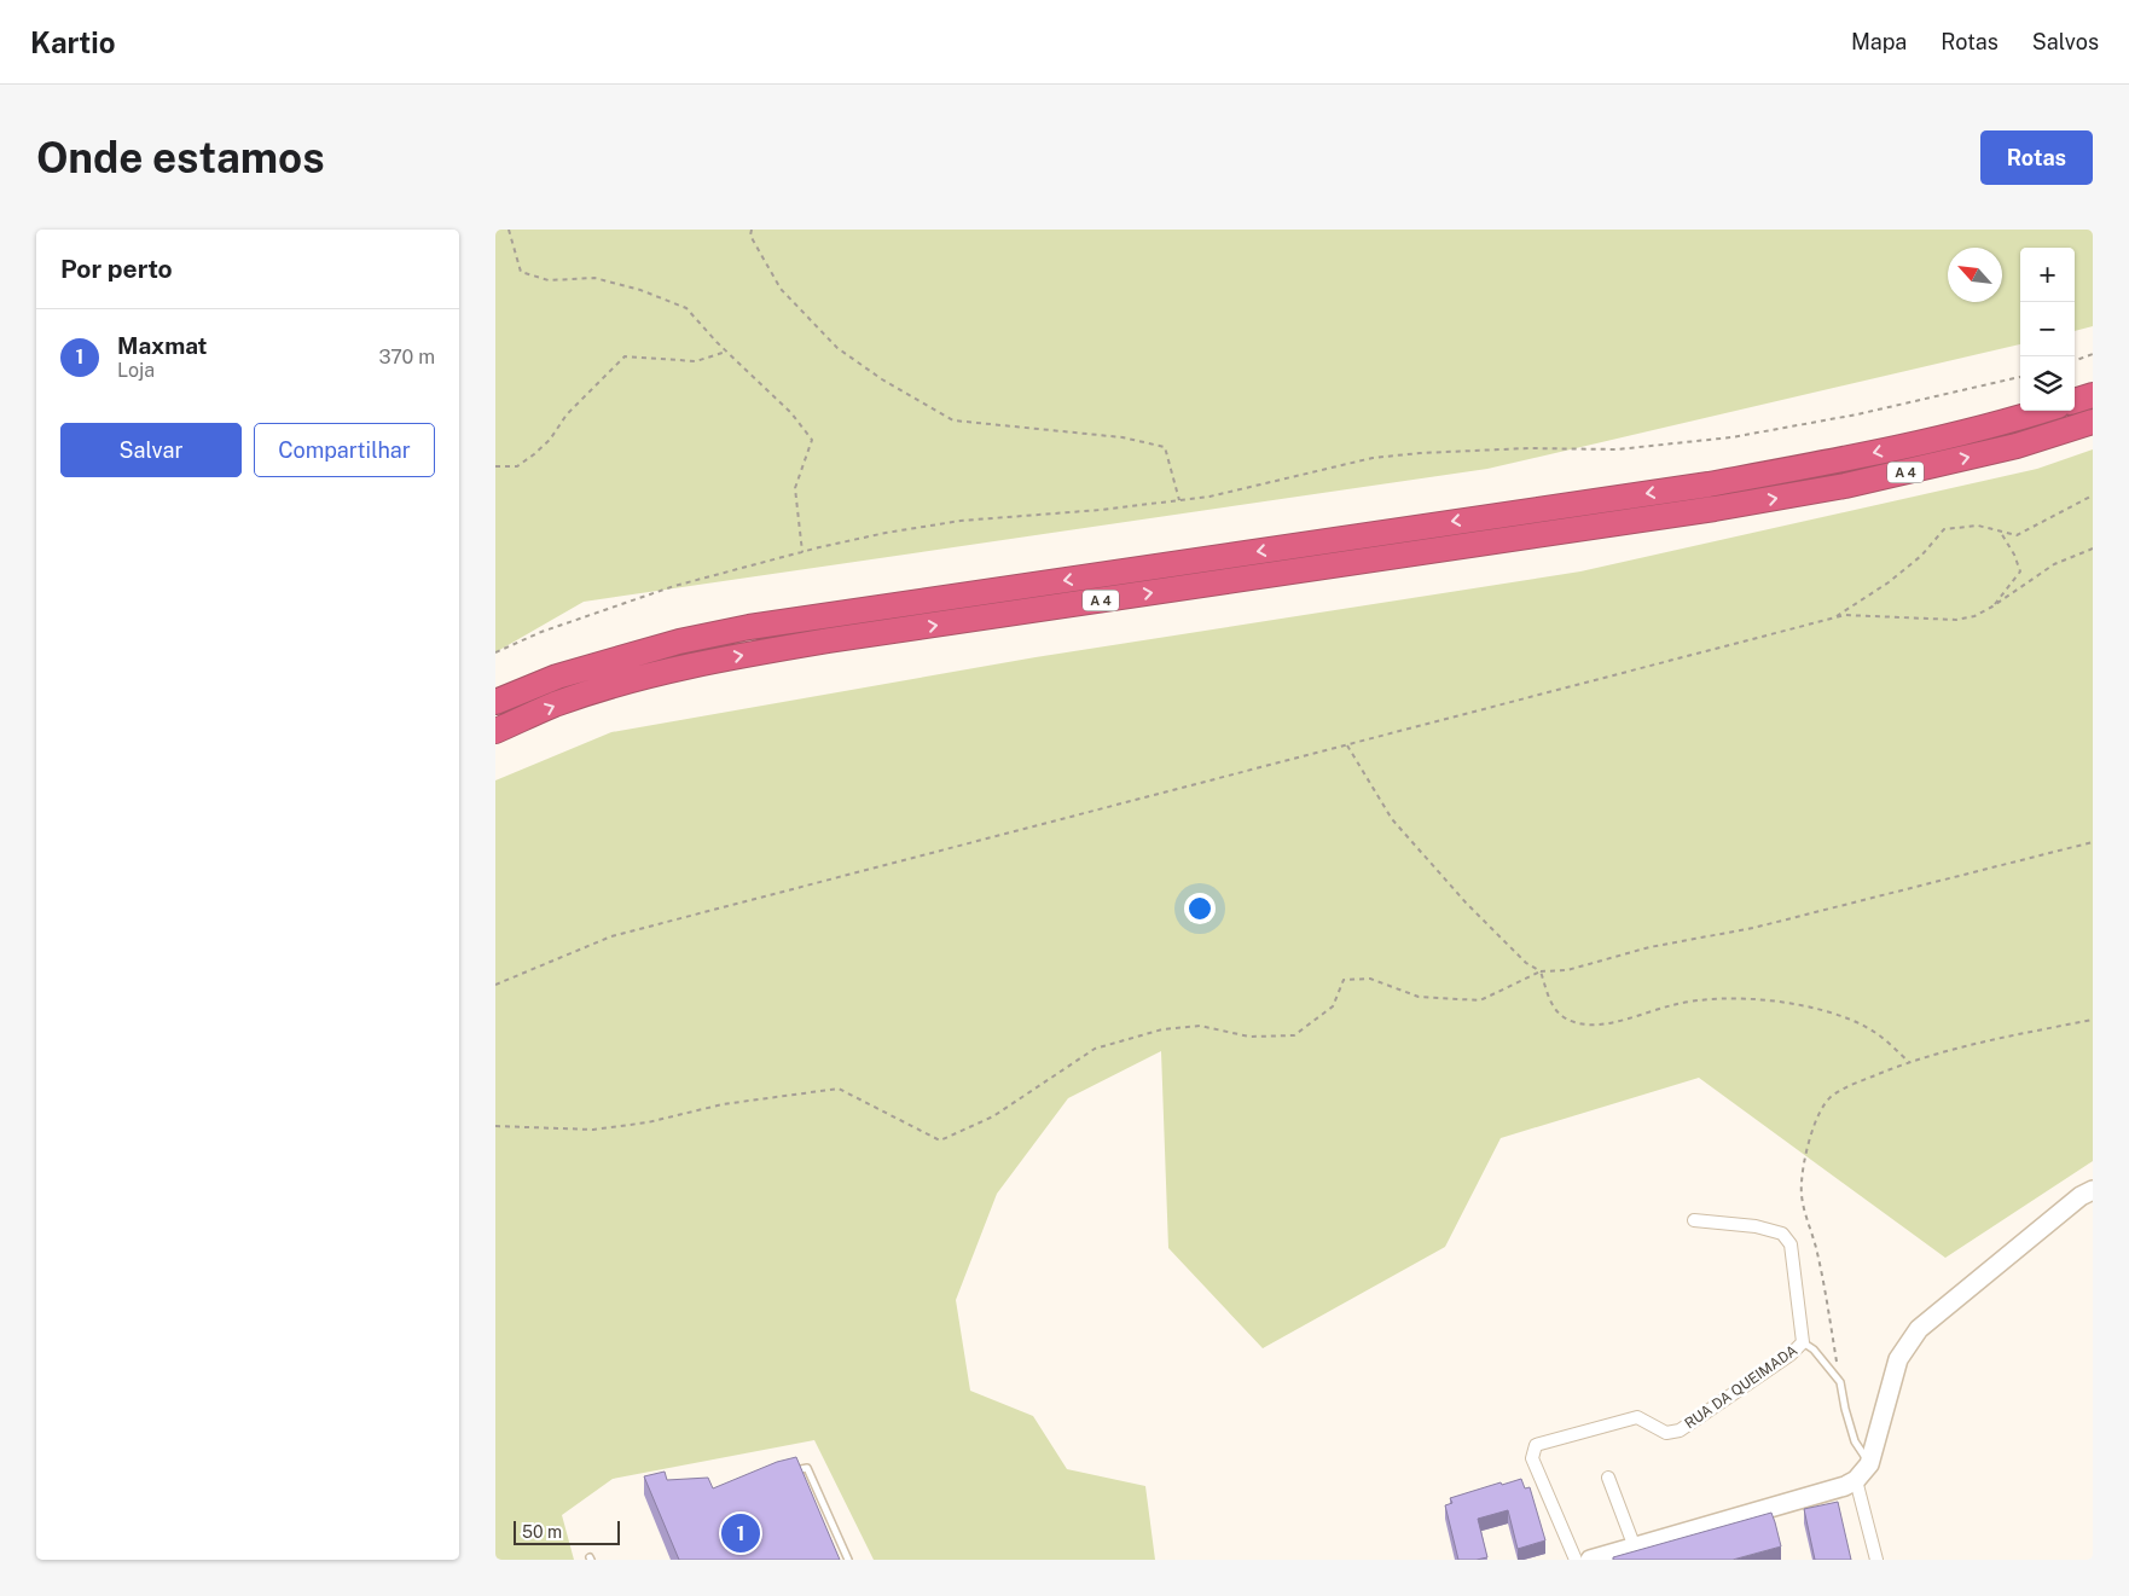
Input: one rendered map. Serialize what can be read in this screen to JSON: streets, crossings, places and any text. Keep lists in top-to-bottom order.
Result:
{
  "streets": {
    "highway": ["A 4"],
    "street": ["RUA DA QUEIMADA"]
  },
  "scale_bar": "50 m",
  "north": "top left",
  "page": {
    "header": "Kartio",
    "nav": ["Mapa", "Rotas", "Salvos"],
    "buttons": [
      "Rotas",
      ["Salvar", "Compartilhar"]
    ],
    "title": "Onde estamos",
    "heading": "Por perto",
    "map_buttons": ["+", "−"],
    "list": [
      {
        "mark": "1",
        "name": "Maxmat",
        "note": "Loja",
        "value": "370 m"
      }
    ],
    "pins": "1",
    "scale": "50 m"
  }
}
